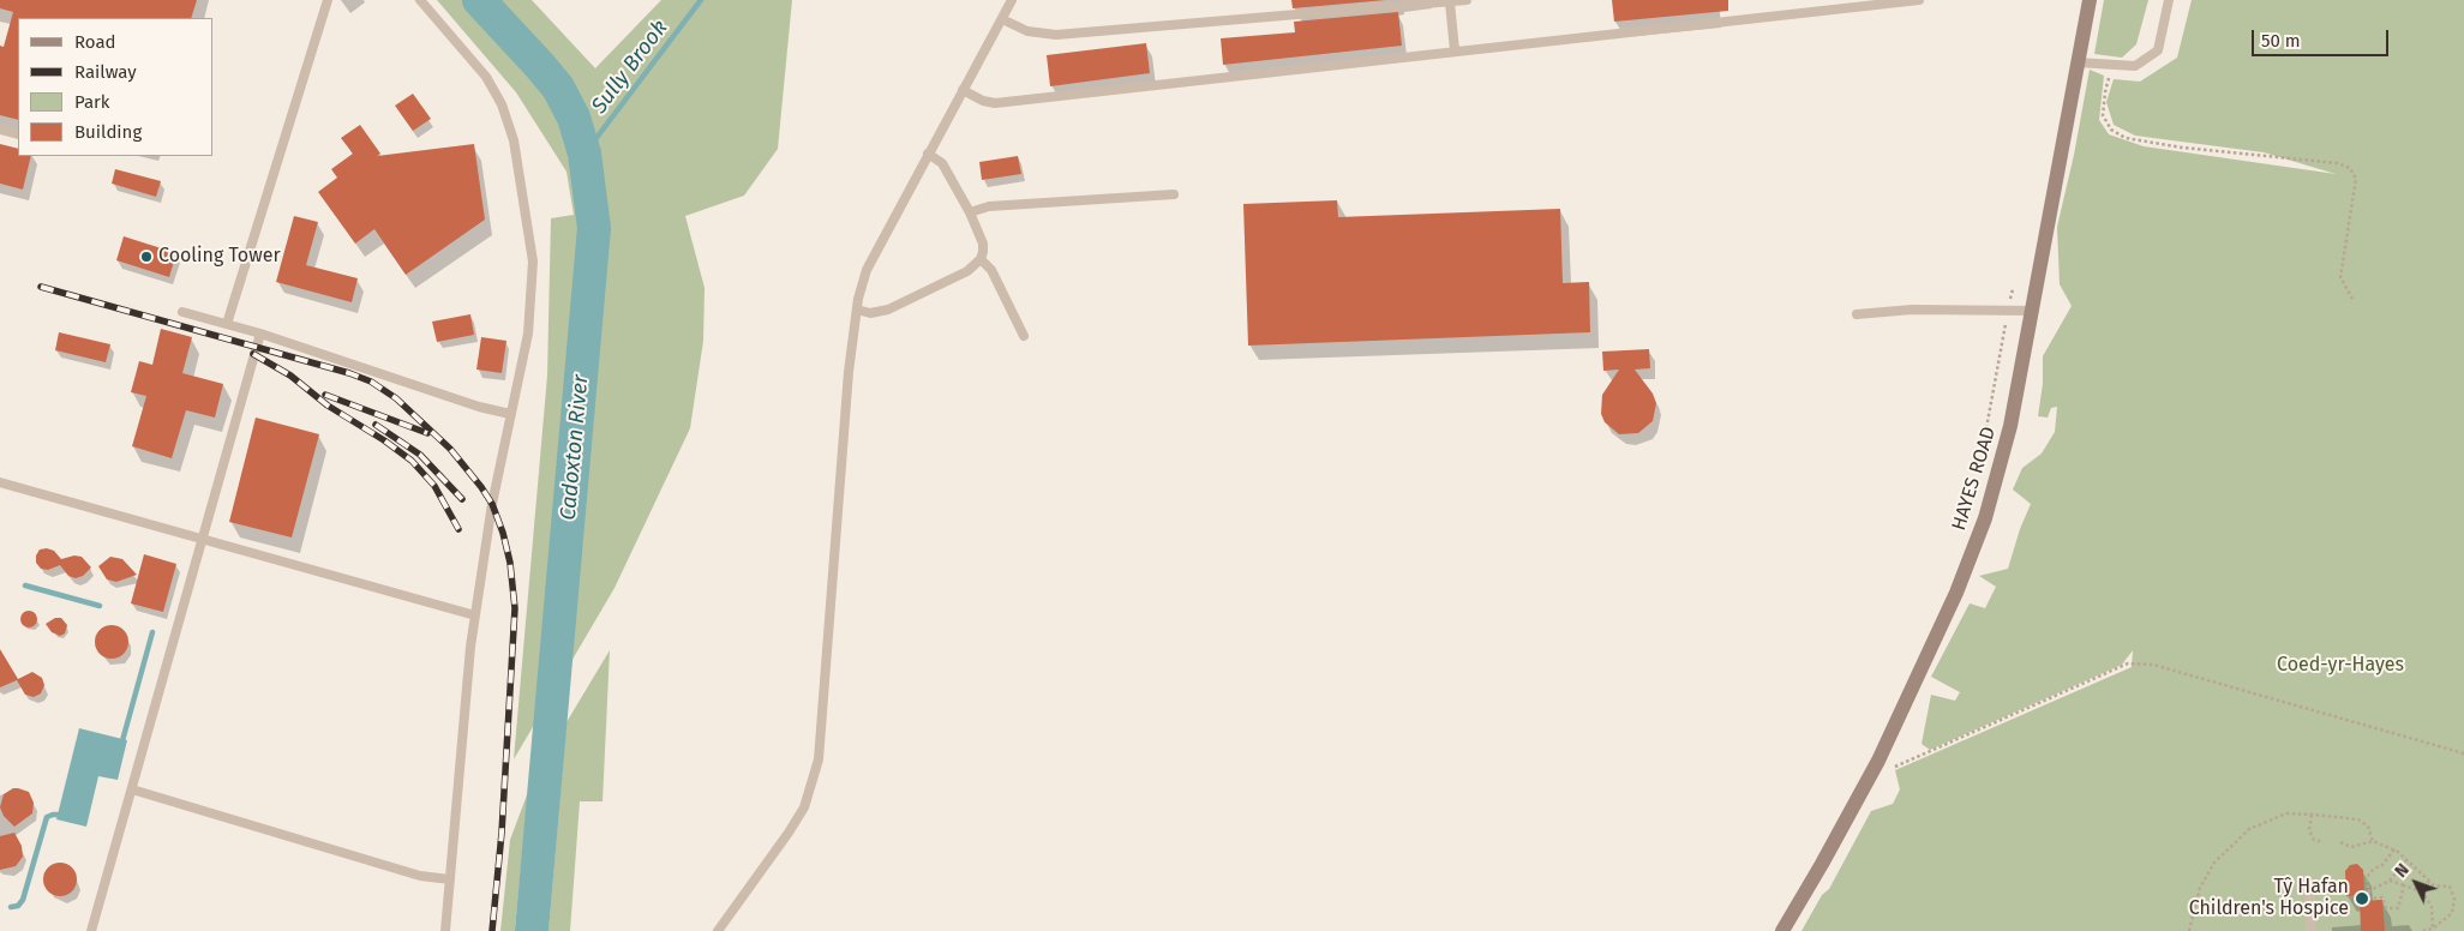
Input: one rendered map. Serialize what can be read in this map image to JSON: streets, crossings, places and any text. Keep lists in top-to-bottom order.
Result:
{
  "streets": {
    "street": ["HAYES ROAD"]
  },
  "water": ["Sully Brook", "Cadoxton River"],
  "parks": ["Coed-yr-Hayes"],
  "places": ["Cooling Tower", "Tŷ Hafan Children's Hospice"],
  "legend": [
    "Road",
    "Railway",
    "Park",
    "Building"
  ],
  "scale_bar": "50 m",
  "north": "top left"
}
